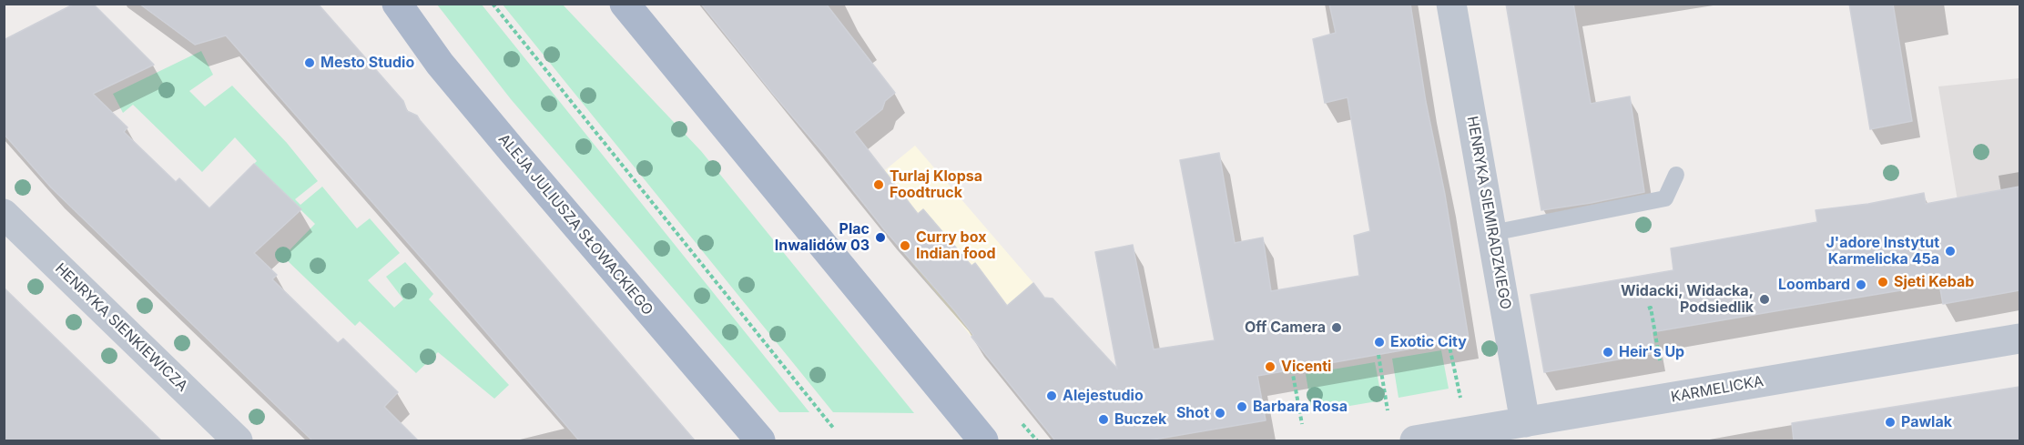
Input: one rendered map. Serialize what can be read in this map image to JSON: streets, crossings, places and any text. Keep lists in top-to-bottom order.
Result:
{
  "streets": {
    "main road": ["ALEJA JULIUSZA SŁOWACKIEGO"],
    "street": ["HENRYKA SIEMIRADZKIEGO", "HENRYKA SIENKIEWICZA", "KARMELICKA"]
  },
  "crossings": [
    ["HENRYKA SIEMIRADZKIEGO", "KARMELICKA"]
  ],
  "places": [
    "Mesto Studio",
    "Turlaj Klopsa Foodtruck",
    "Plac Inwalidów 03",
    "Curry box Indian food",
    "J'adore Instytut Karmelicka 45a",
    "Sjeti Kebab",
    "Loombard",
    "Widacki, Widacka, Podsiedlik",
    "Off Camera",
    "Exotic City",
    "Heir's Up",
    "Vicenti",
    "Alejestudio",
    "Barbara Rosa",
    "Shot",
    "Buczek",
    "Pawlak"
  ]
}
